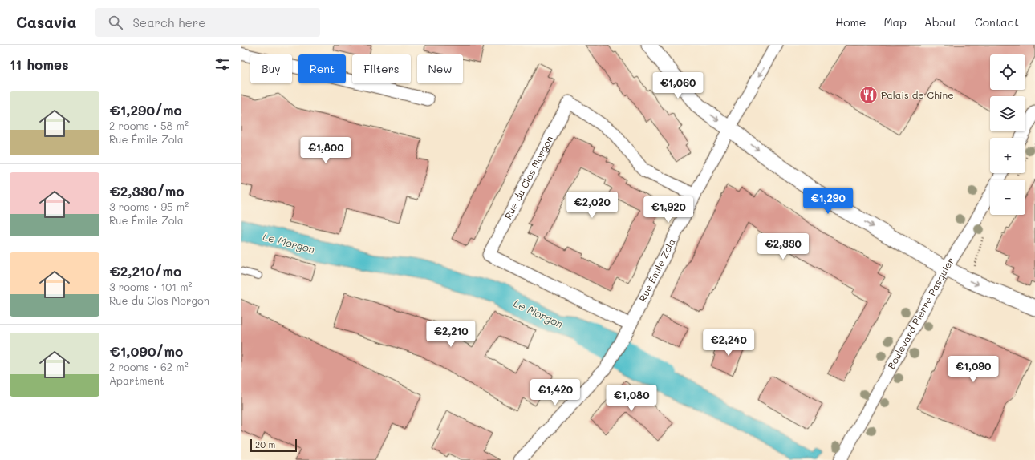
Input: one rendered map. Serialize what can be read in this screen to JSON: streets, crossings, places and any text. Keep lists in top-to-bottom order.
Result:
{
  "streets": {
    "street": ["Rue du Clos Morgon", "Rue Émile Zola", "Boulevard Pierre Pasquier"]
  },
  "crossings": [
    ["Rue du Clos Morgon", "Rue Émile Zola"]
  ],
  "water": ["Le Morgon"],
  "places": {
    "restaurant": ["Palais de Chine"]
  },
  "scale_bar": "20 m",
  "page": {
    "header": "Casavia",
    "search": "Search here",
    "nav": [
      "Home",
      "Map",
      "About",
      "Contact"
    ],
    "heading": "11 homes",
    "map_buttons": ["+", "−"],
    "chip": [
      "Buy",
      "Rent",
      "Filters",
      "New"
    ],
    "price": [
      "€1,060",
      "€1,800",
      "€1,290",
      "€2,020",
      "€1,920",
      "€2,330",
      "€2,210",
      "€2,240",
      "€1,090",
      "€1,420",
      "€1,080"
    ],
    "list": [
      {
        "name": "€1,290/mo",
        "note": "2 rooms · 58 m² · Rue Émile Zola"
      },
      {
        "name": "€2,330/mo",
        "note": "3 rooms · 95 m² · Rue Émile Zola"
      },
      {
        "name": "€2,210/mo",
        "note": "3 rooms · 101 m² · Rue du Clos Morgon"
      },
      {
        "name": "€1,090/mo",
        "note": "2 rooms · 62 m² · Apartment"
      }
    ],
    "scale": "20 m"
  }
}
